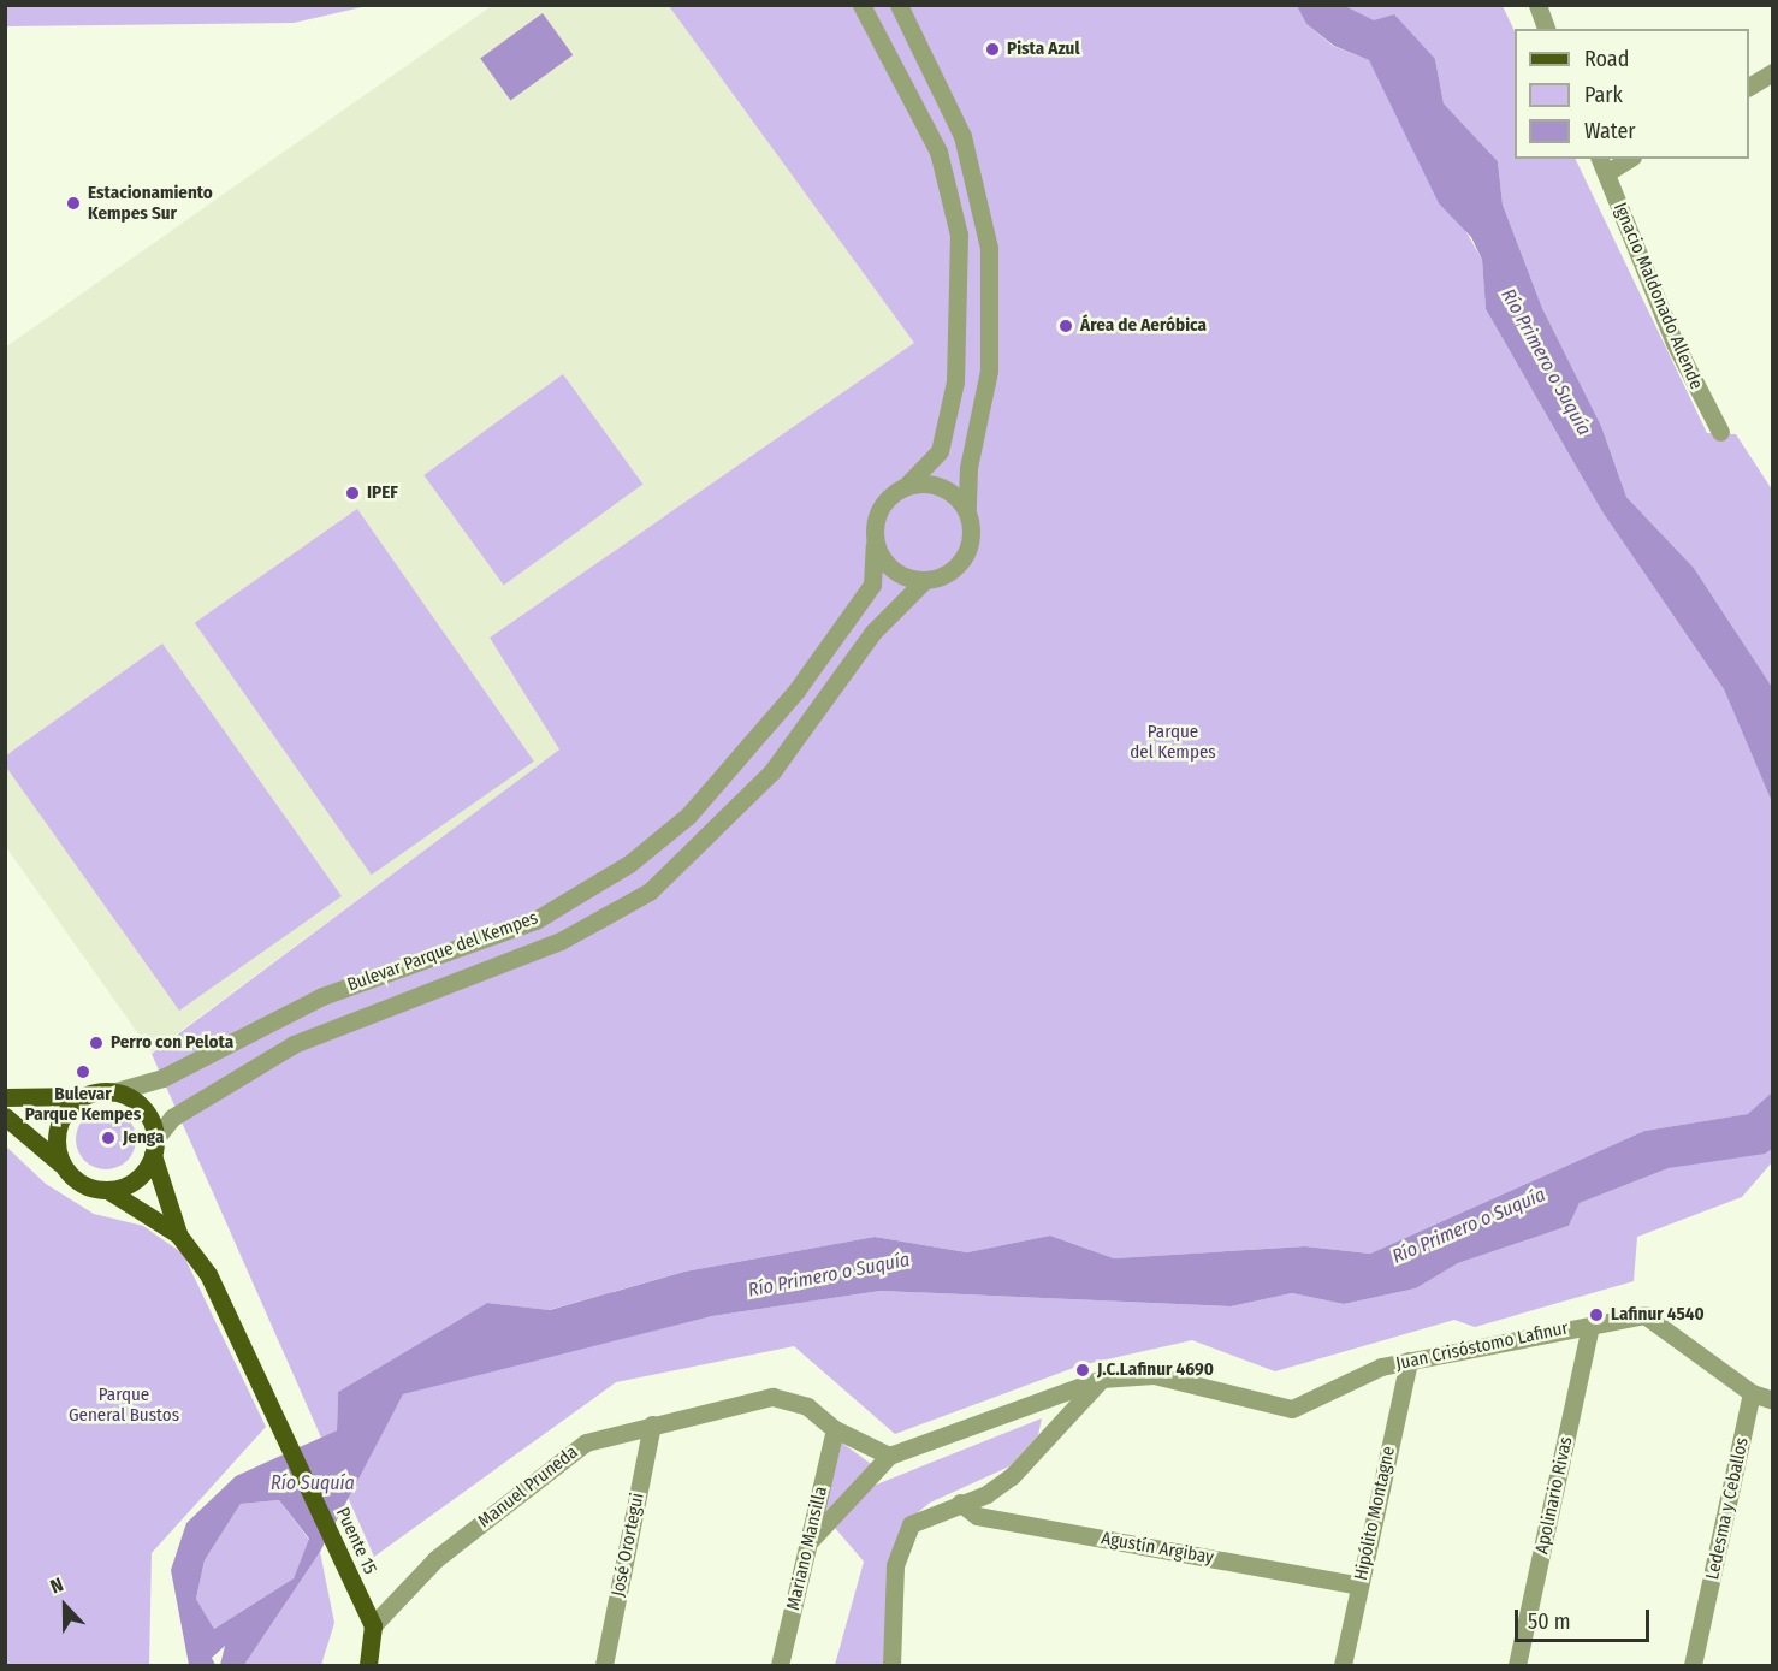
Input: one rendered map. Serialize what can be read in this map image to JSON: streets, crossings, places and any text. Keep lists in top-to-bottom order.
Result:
{
  "streets": {
    "main road": ["Puente 15"],
    "street": [
      "Ignacio Maldonado Allende",
      "Bulevar Parque del Kempes",
      "Juan Crisóstomo Lafinur",
      "Manuel Pruneda",
      "Apolinario Rivas",
      "Ledesma y Ceballos",
      "Hipólito Montagne",
      "José Orortegui",
      "Mariano Mansilla",
      "Agustín Argibay"
    ]
  },
  "crossings": [
    ["Juan Crisóstomo Lafinur", "Manuel Pruneda"],
    ["Juan Crisóstomo Lafinur", "Apolinario Rivas"],
    ["Juan Crisóstomo Lafinur", "Ledesma y Ceballos"],
    ["Juan Crisóstomo Lafinur", "Hipólito Montagne"],
    ["Manuel Pruneda", "Puente 15"],
    ["Manuel Pruneda", "José Orortegui"],
    ["Manuel Pruneda", "Mariano Mansilla"],
    ["Hipólito Montagne", "Agustín Argibay"]
  ],
  "water": ["Río Primero o Suquía", "Río Suquía"],
  "parks": ["Parque del Kempes", "Parque General Bustos"],
  "places": [
    "Pista Azul",
    "Estacionamiento Kempes Sur",
    "Área de Aeróbica",
    "IPEF",
    "Perro con Pelota",
    "Bulevar Parque Kempes",
    "Jenga",
    "Lafinur 4540",
    "J.C.Lafinur 4690"
  ],
  "legend": ["Road", "Park", "Water"],
  "scale_bar": "50 m",
  "north": "top"
}
